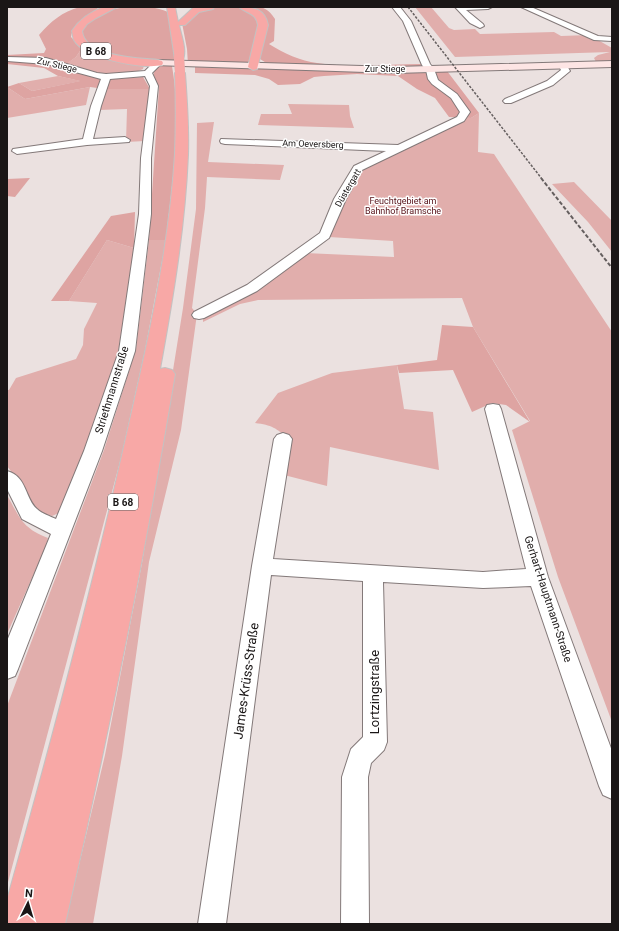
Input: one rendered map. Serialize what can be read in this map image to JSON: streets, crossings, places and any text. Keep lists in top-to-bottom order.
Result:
{
  "streets": {
    "highway": ["B 68"],
    "street": [
      "Zur Stiege",
      "Am Oeversberg",
      "Düstergatt",
      "Striethmannstraße",
      "Gerhart-Hauptmann-Straße",
      "James-Krüss-Straße",
      "Lortzingstraße"
    ]
  },
  "crossings": [
    ["B 68", "Zur Stiege"],
    ["B 68", "Striethmannstraße"],
    ["Zur Stiege", "Düstergatt"],
    ["Zur Stiege", "Striethmannstraße"],
    ["Am Oeversberg", "Düstergatt"]
  ],
  "parks": ["Feuchtgebiet am Bahnhof Bramsche"],
  "north": "top"
}
